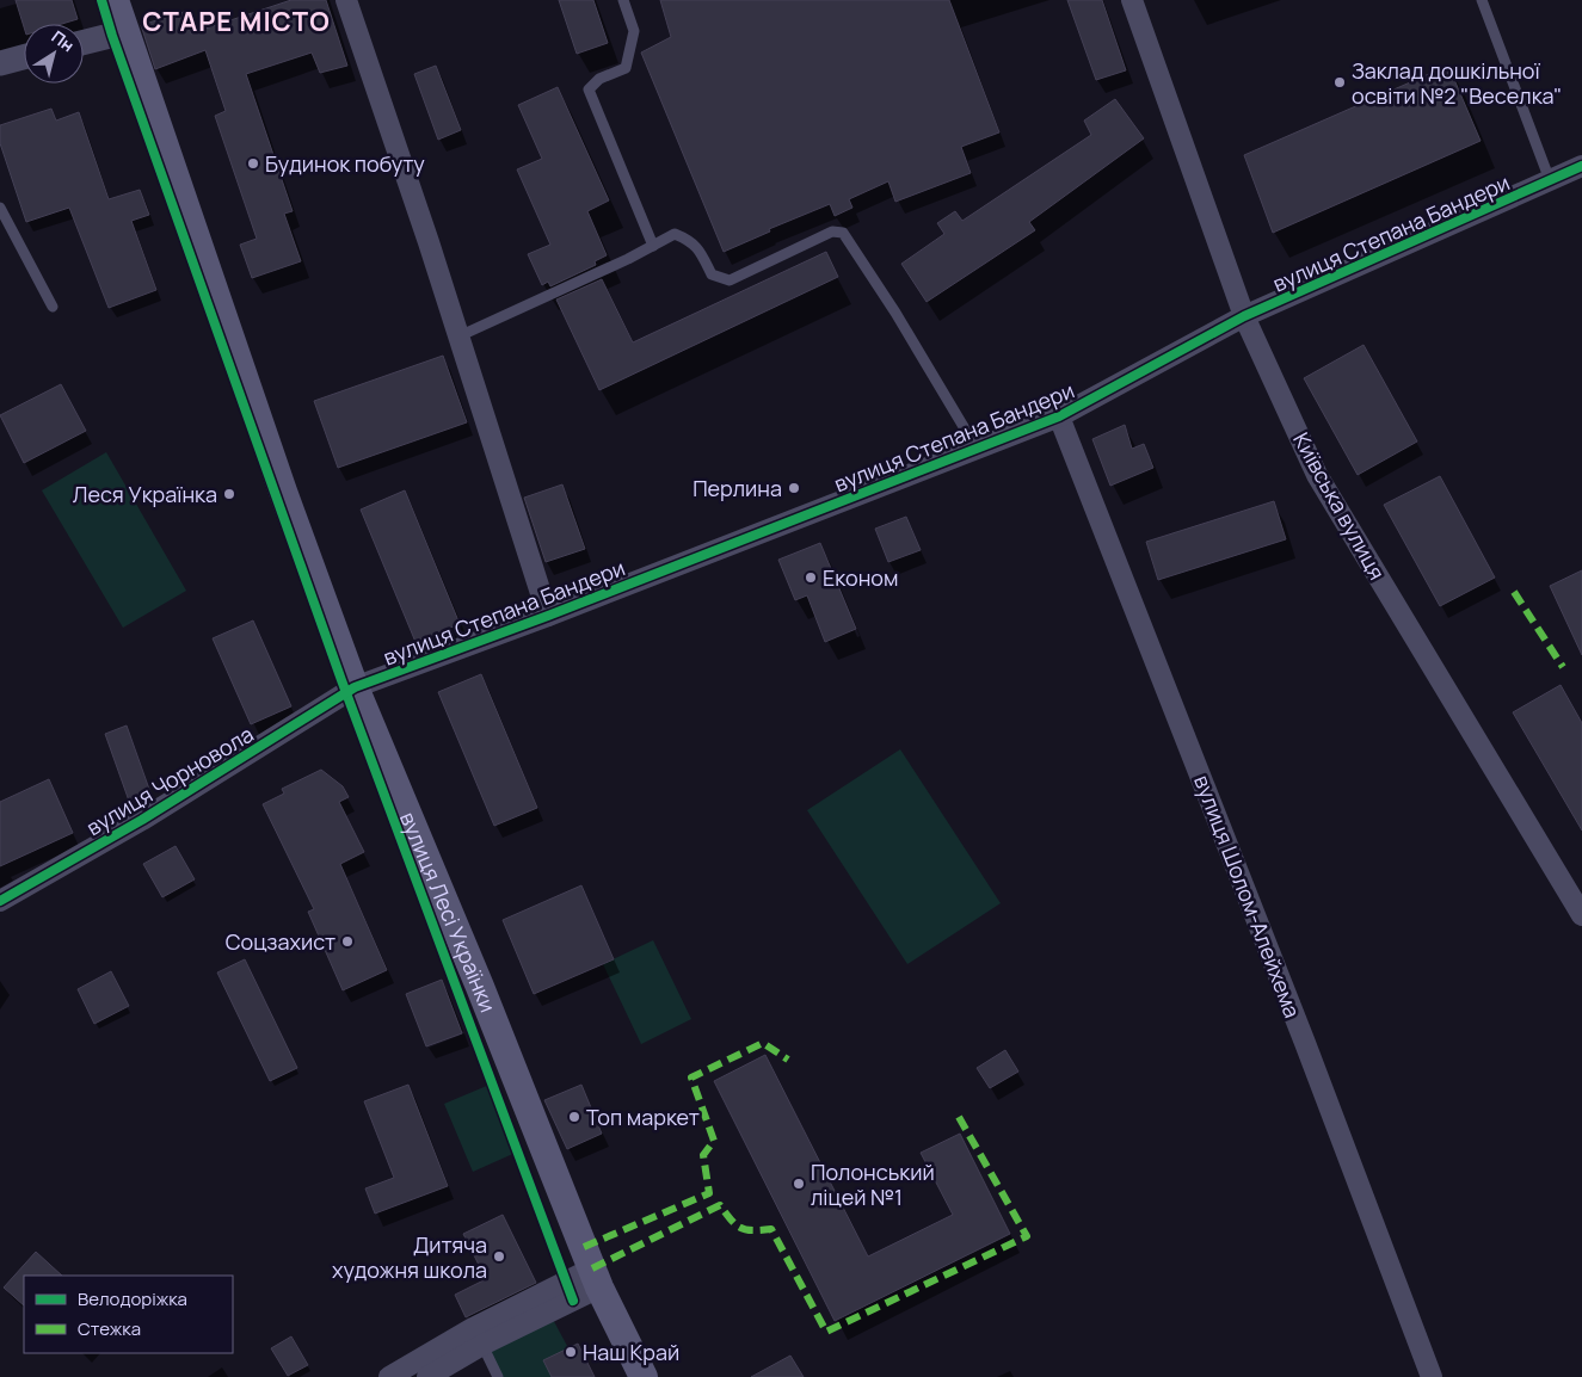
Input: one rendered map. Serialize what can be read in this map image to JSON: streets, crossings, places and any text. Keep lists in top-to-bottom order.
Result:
{
  "streets": {
    "main road": ["вулиця Лесі Українки"],
    "street": [
      "вулиця Степана Бандери",
      "Київська вулиця",
      "вулиця Чорновола",
      "вулиця Шолом-Алейхема"
    ]
  },
  "crossings": [
    ["вулиця Степана Бандери", "Київська вулиця"],
    ["вулиця Степана Бандери", "вулиця Чорновола"],
    ["вулиця Степана Бандери", "вулиця Шолом-Алейхема"],
    ["вулиця Степана Бандери", "вулиця Лесі Українки"],
    ["вулиця Чорновола", "вулиця Лесі Українки"]
  ],
  "districts": ["СТАРЕ МІСТО"],
  "places": [
    "Заклад дошкільної освіти №2 \"Веселка\"",
    "Будинок побуту",
    "Перлина",
    "Леся Українка",
    "Економ",
    "Соцзахист",
    "Топ маркет",
    "Полонський ліцей №1",
    "Дитяча художня школа",
    "Наш Край"
  ],
  "legend": ["Велодоріжка", "Стежка"],
  "north": "top right"
}
